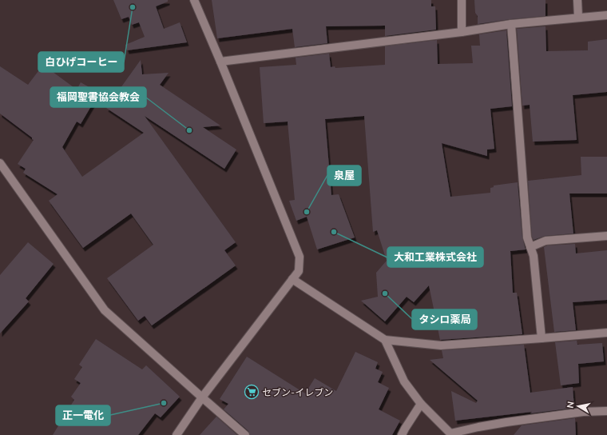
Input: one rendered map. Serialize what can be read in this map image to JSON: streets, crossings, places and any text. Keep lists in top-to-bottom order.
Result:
{
  "places": {
    "other": [
      "白ひげコーヒー",
      "福岡聖書協会教会",
      "泉屋",
      "大和工業株式会社",
      "タシロ薬局",
      "正一電化"
    ],
    "supermarket": ["セブン-イレブン"]
  },
  "north": "left"
}
